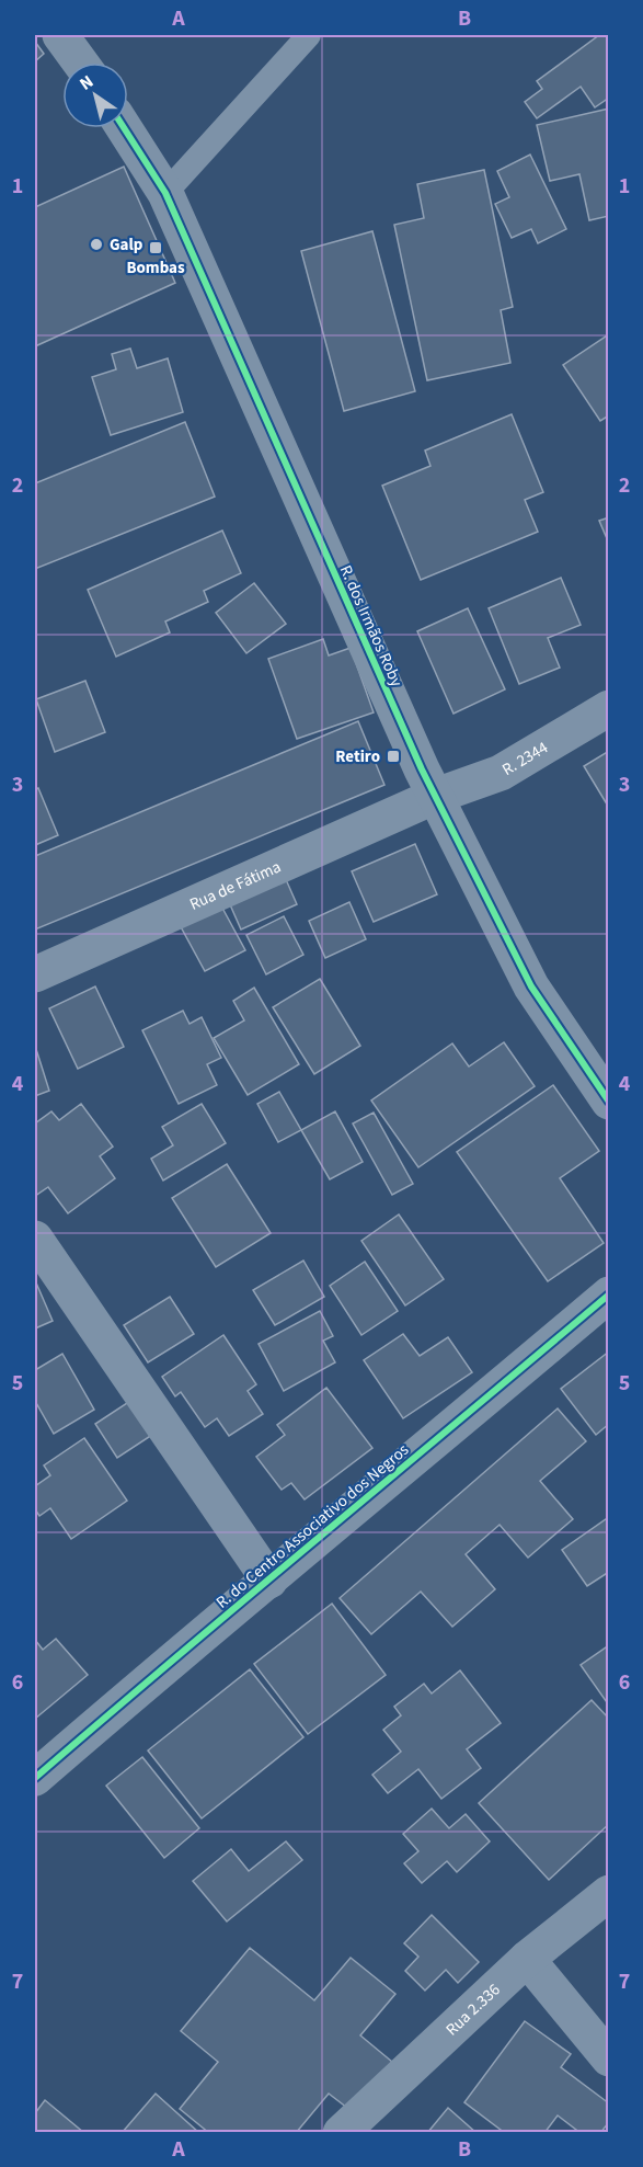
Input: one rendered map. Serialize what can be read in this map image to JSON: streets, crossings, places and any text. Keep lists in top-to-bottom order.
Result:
{
  "streets": {
    "street": [
      "R. dos Irmãos Roby",
      "R. 2344",
      "Rua de Fátima",
      "R. do Centro Associativo dos Negros",
      "Rua 2.336"
    ]
  },
  "crossings": [
    ["R. dos Irmãos Roby", "R. 2344"],
    ["R. dos Irmãos Roby", "Rua de Fátima"],
    ["R. 2344", "Rua de Fátima"]
  ],
  "places": {
    "other": ["Galp"],
    "transit": ["Bombas", "Retiro"]
  },
  "north": "top left",
  "grid": {
    "columns": ["A", "B"],
    "rows": [
      "1",
      "2",
      "3",
      "4",
      "5",
      "6",
      "7"
    ]
  }
}
